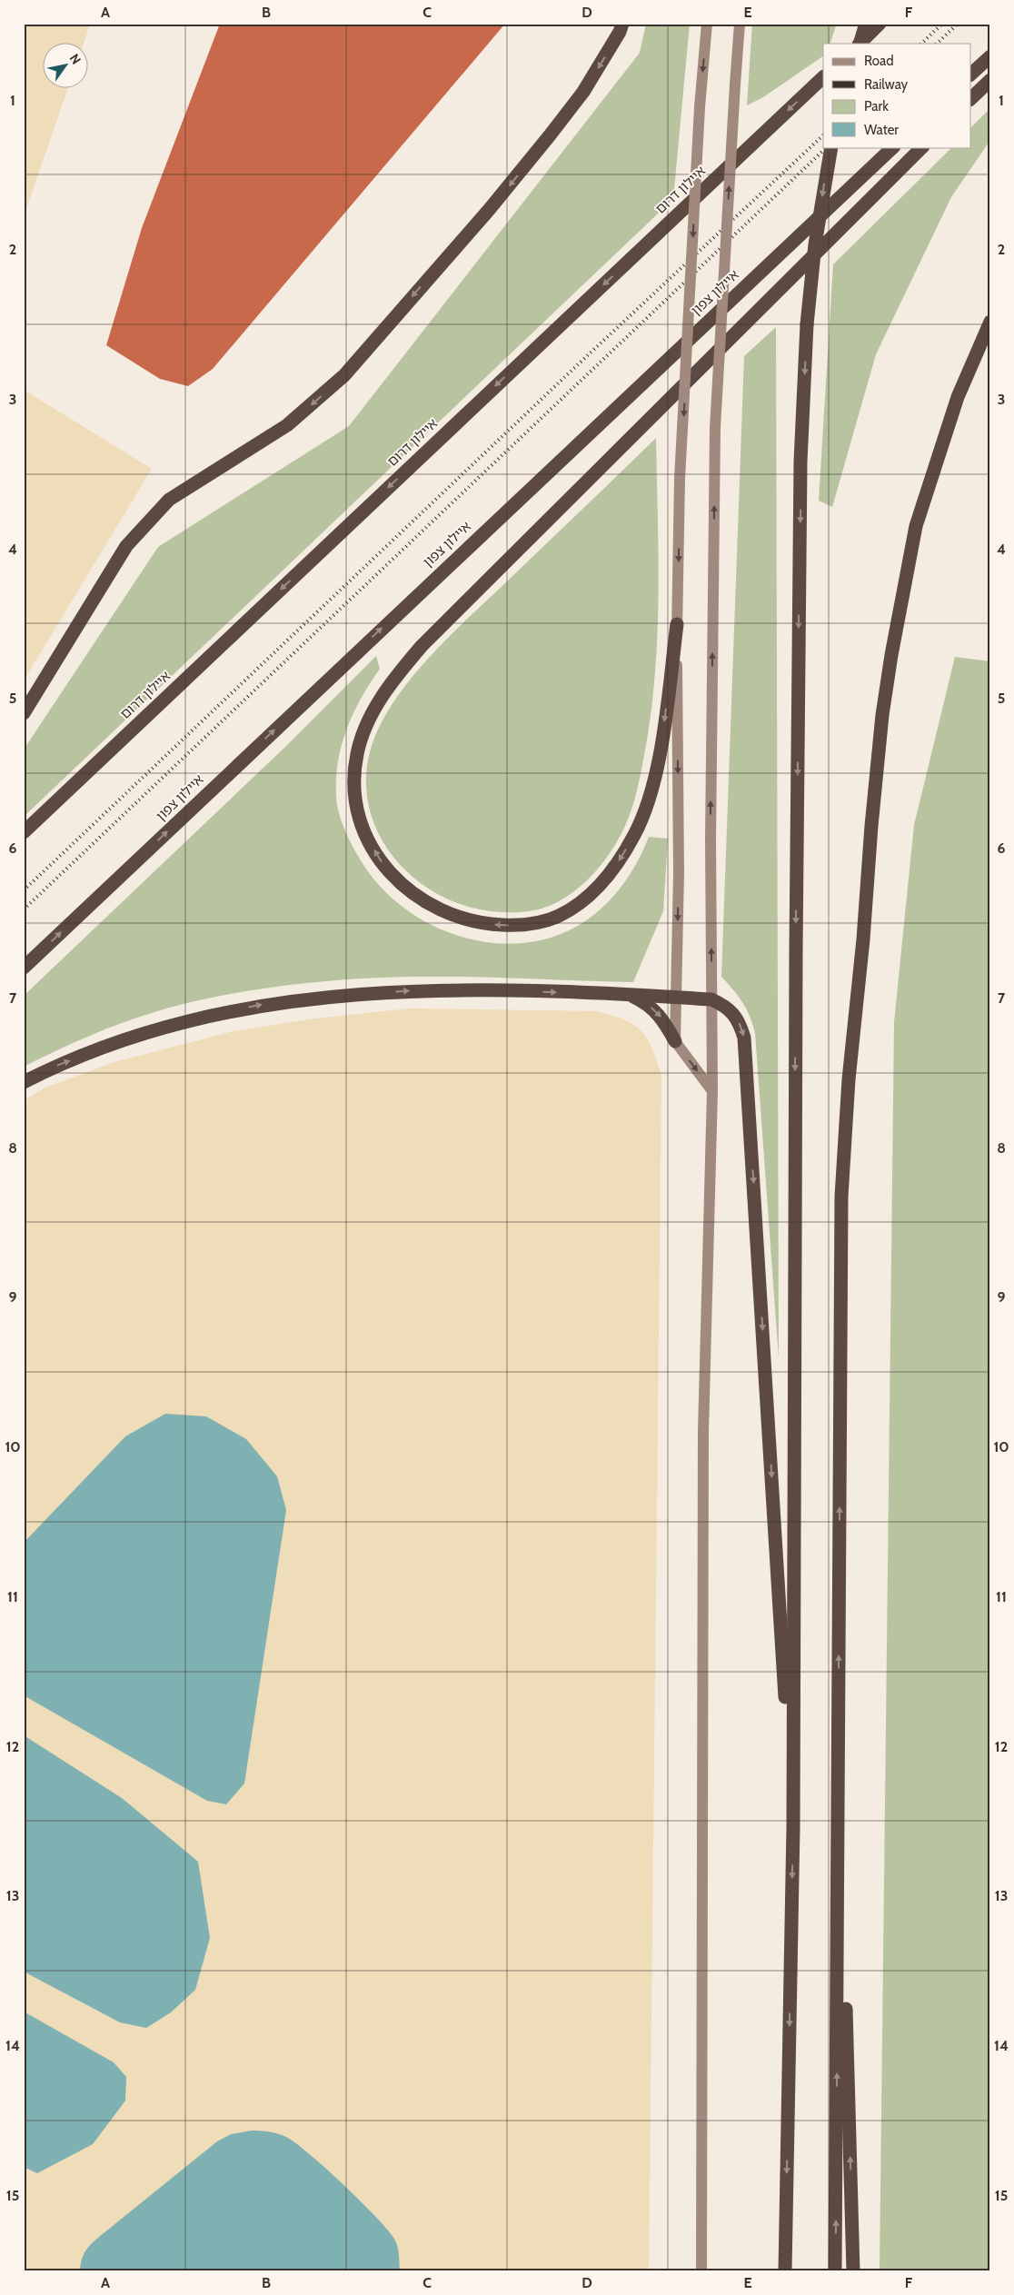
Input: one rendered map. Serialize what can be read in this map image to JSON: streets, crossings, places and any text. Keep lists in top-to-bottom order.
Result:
{
  "streets": {
    "highway": ["איילון דרום", "איילון צפון"]
  },
  "one_way": ["איילון צפון"],
  "legend": [
    "Road",
    "Railway",
    "Park",
    "Water"
  ],
  "north": "top right",
  "grid": {
    "columns": [
      "A",
      "B",
      "C",
      "D",
      "E",
      "F"
    ],
    "rows": [
      "1",
      "2",
      "3",
      "4",
      "5",
      "6",
      "7",
      "8",
      "9",
      "10",
      "11",
      "12",
      "13",
      "14",
      "15"
    ]
  }
}
